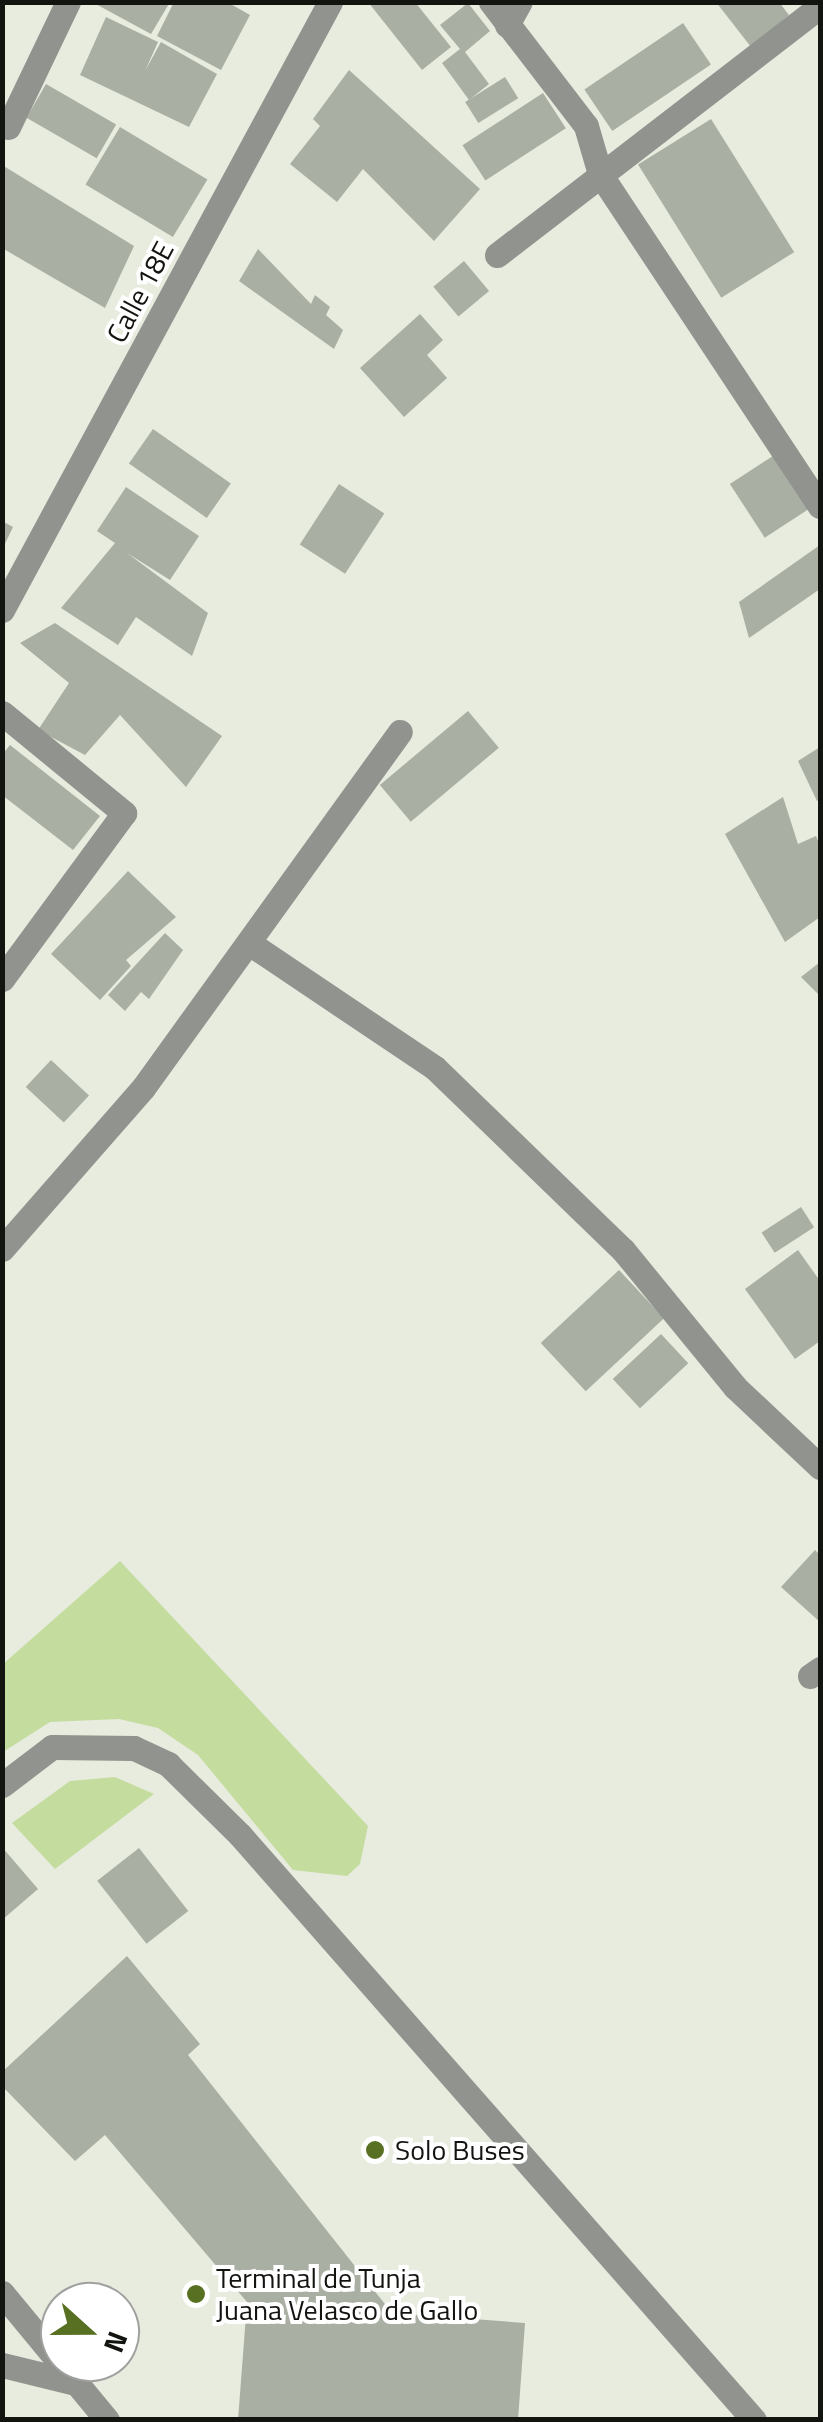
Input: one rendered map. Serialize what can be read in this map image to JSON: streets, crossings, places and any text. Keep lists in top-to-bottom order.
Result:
{
  "streets": {
    "street": ["Calle 18E"]
  },
  "places": ["Solo Buses", "Terminal de Tunja Juana Velasco de Gallo"],
  "north": "right"
}
